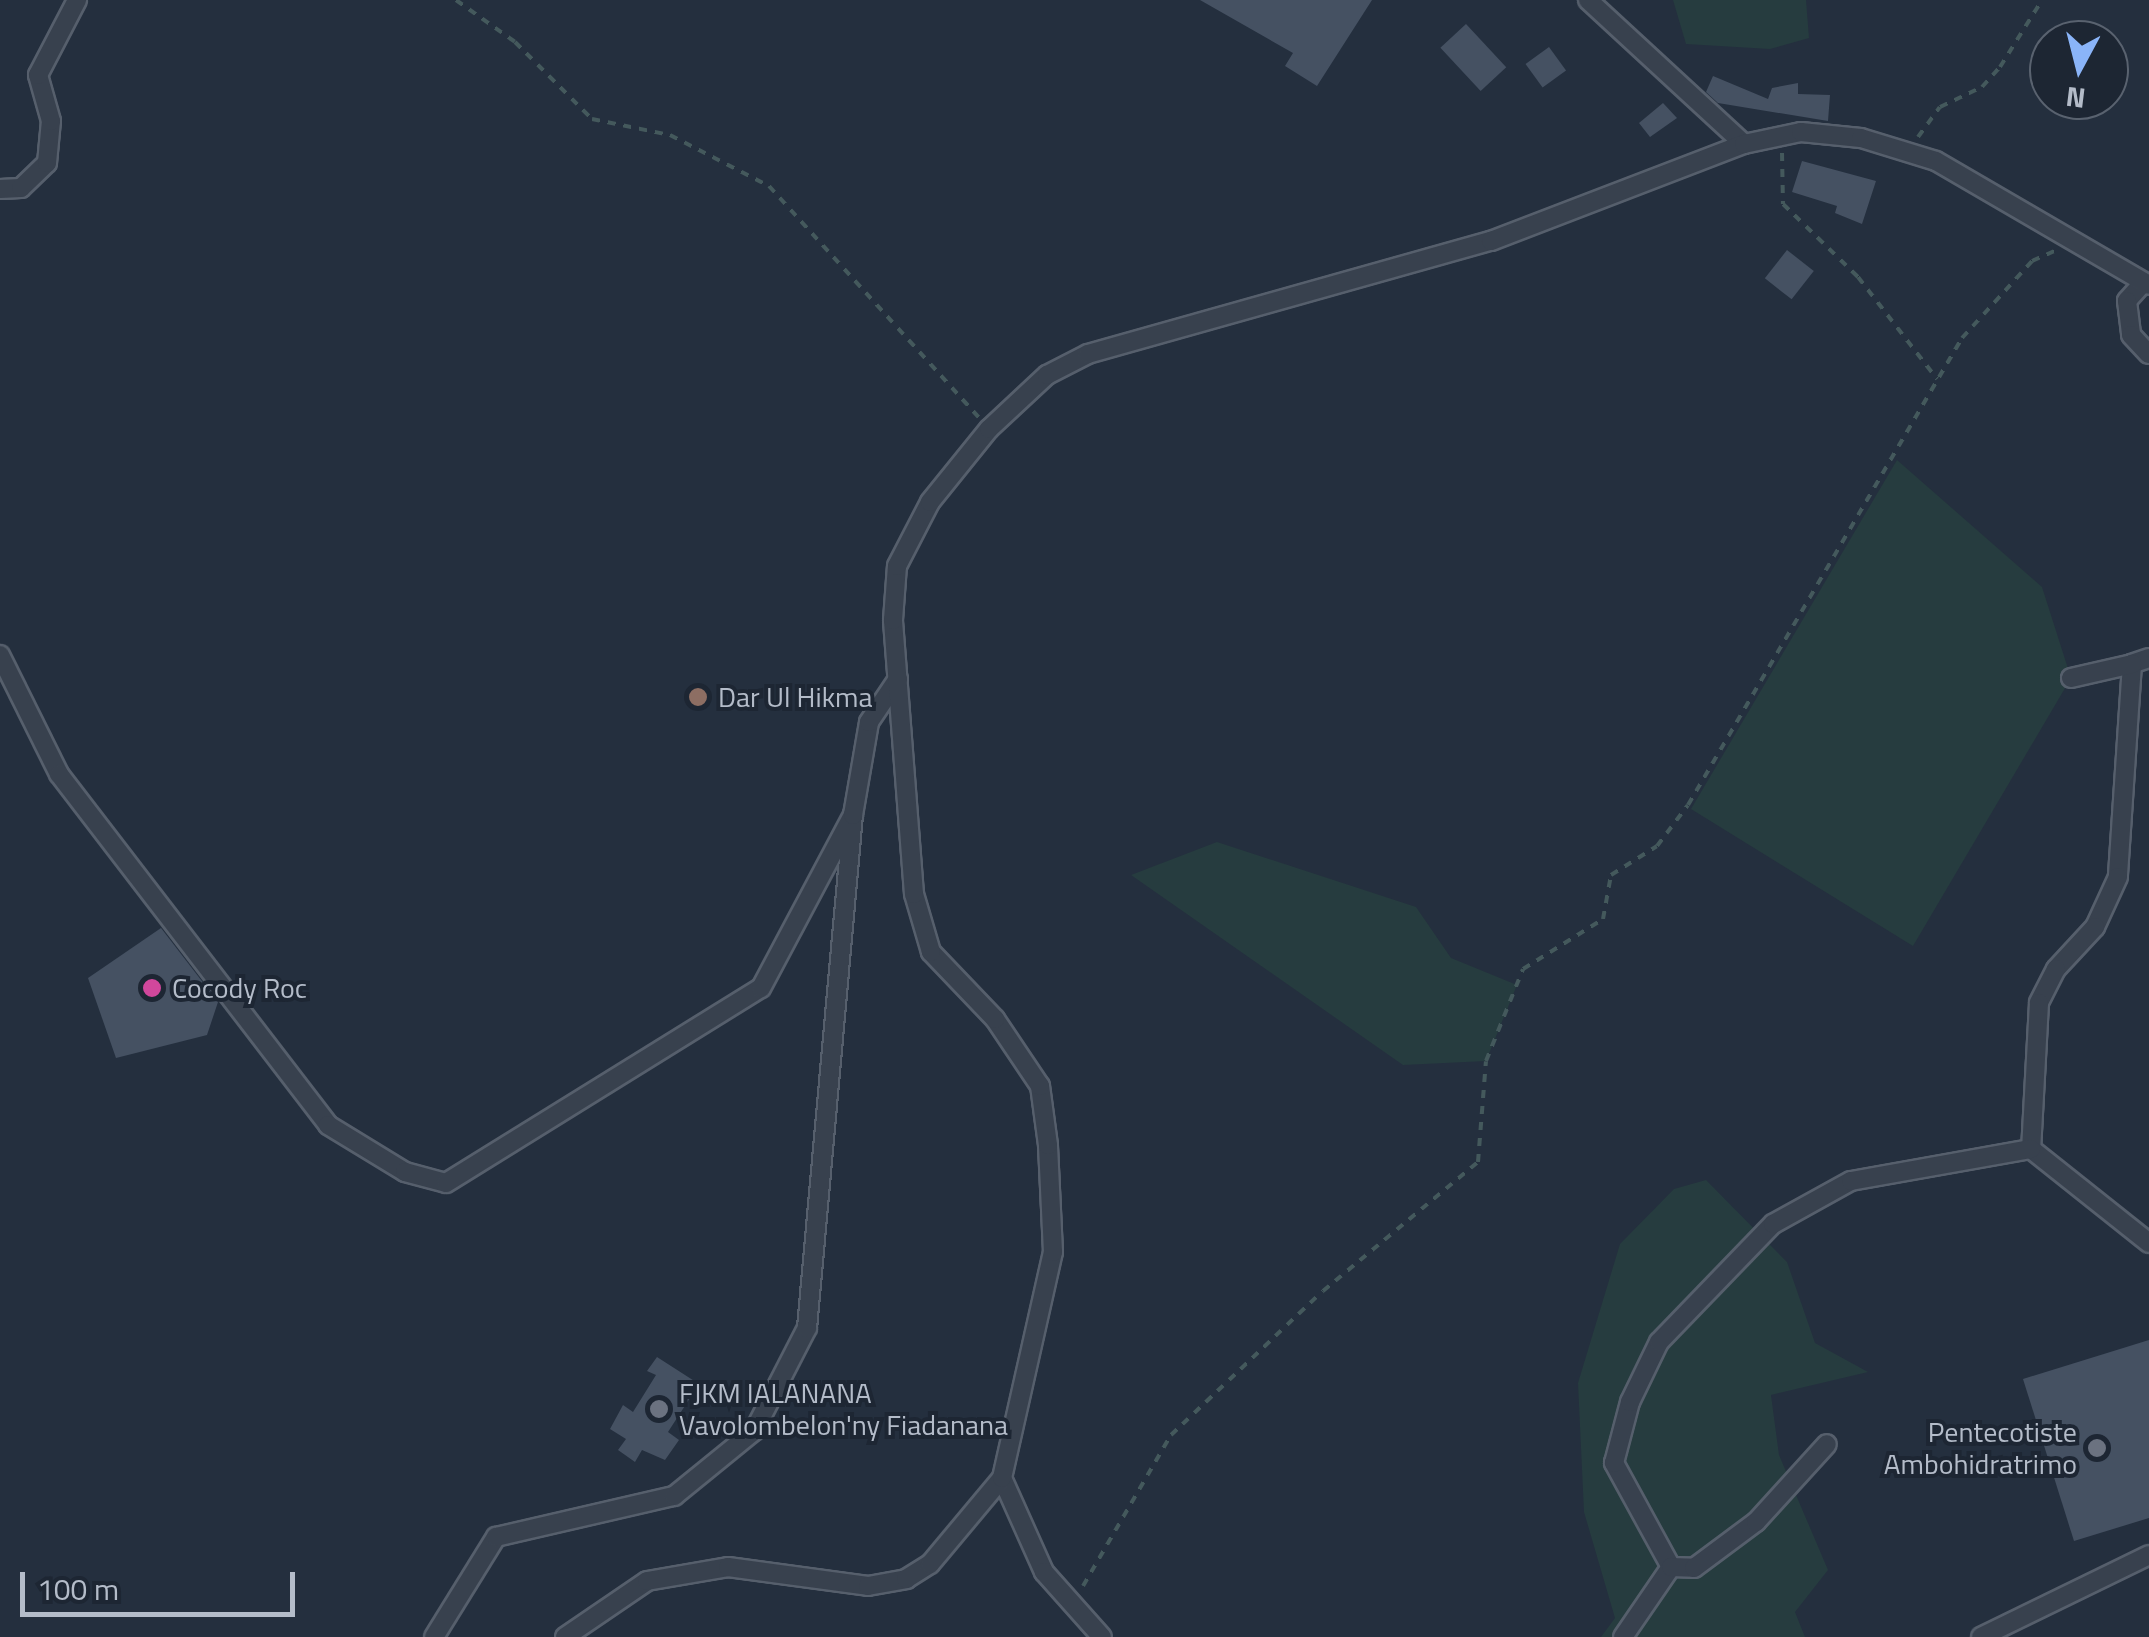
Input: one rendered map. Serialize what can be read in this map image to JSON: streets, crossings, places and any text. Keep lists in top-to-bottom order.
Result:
{
  "places": [
    "Dar Ul Hikma",
    "Cocody Roc",
    "FJKM IALANANA Vavolombelon'ny Fiadanana",
    "Pentecotiste Ambohidratrimo"
  ],
  "scale_bar": "100 m",
  "north": "bottom"
}
